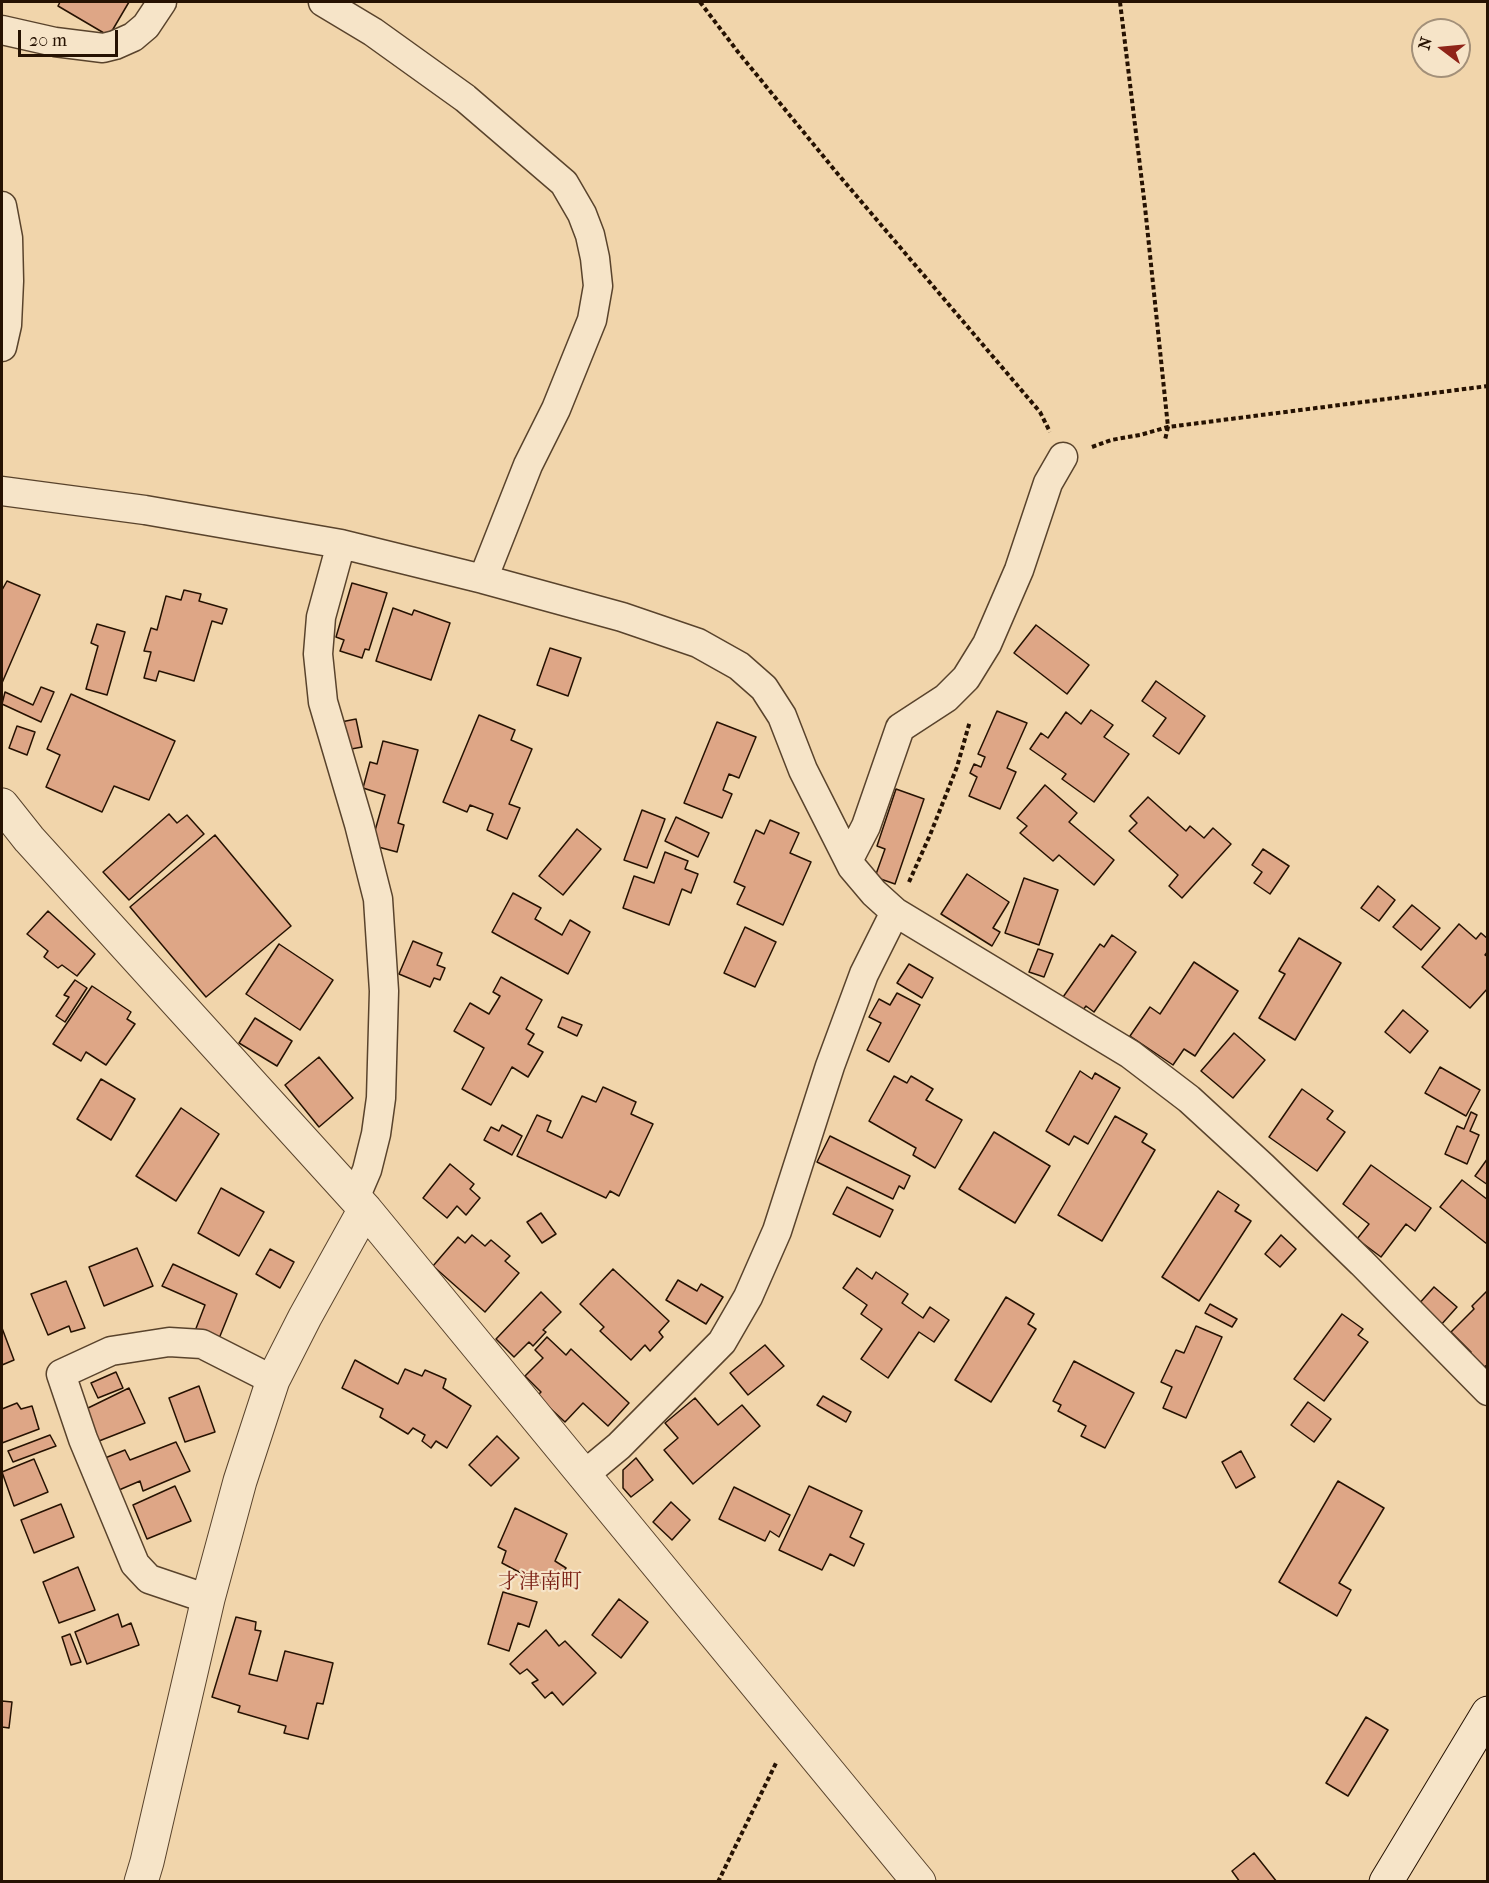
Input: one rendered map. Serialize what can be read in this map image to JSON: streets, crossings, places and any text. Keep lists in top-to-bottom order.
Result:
{
  "districts": ["才津南町"],
  "scale_bar": "20 m",
  "north": "left"
}
